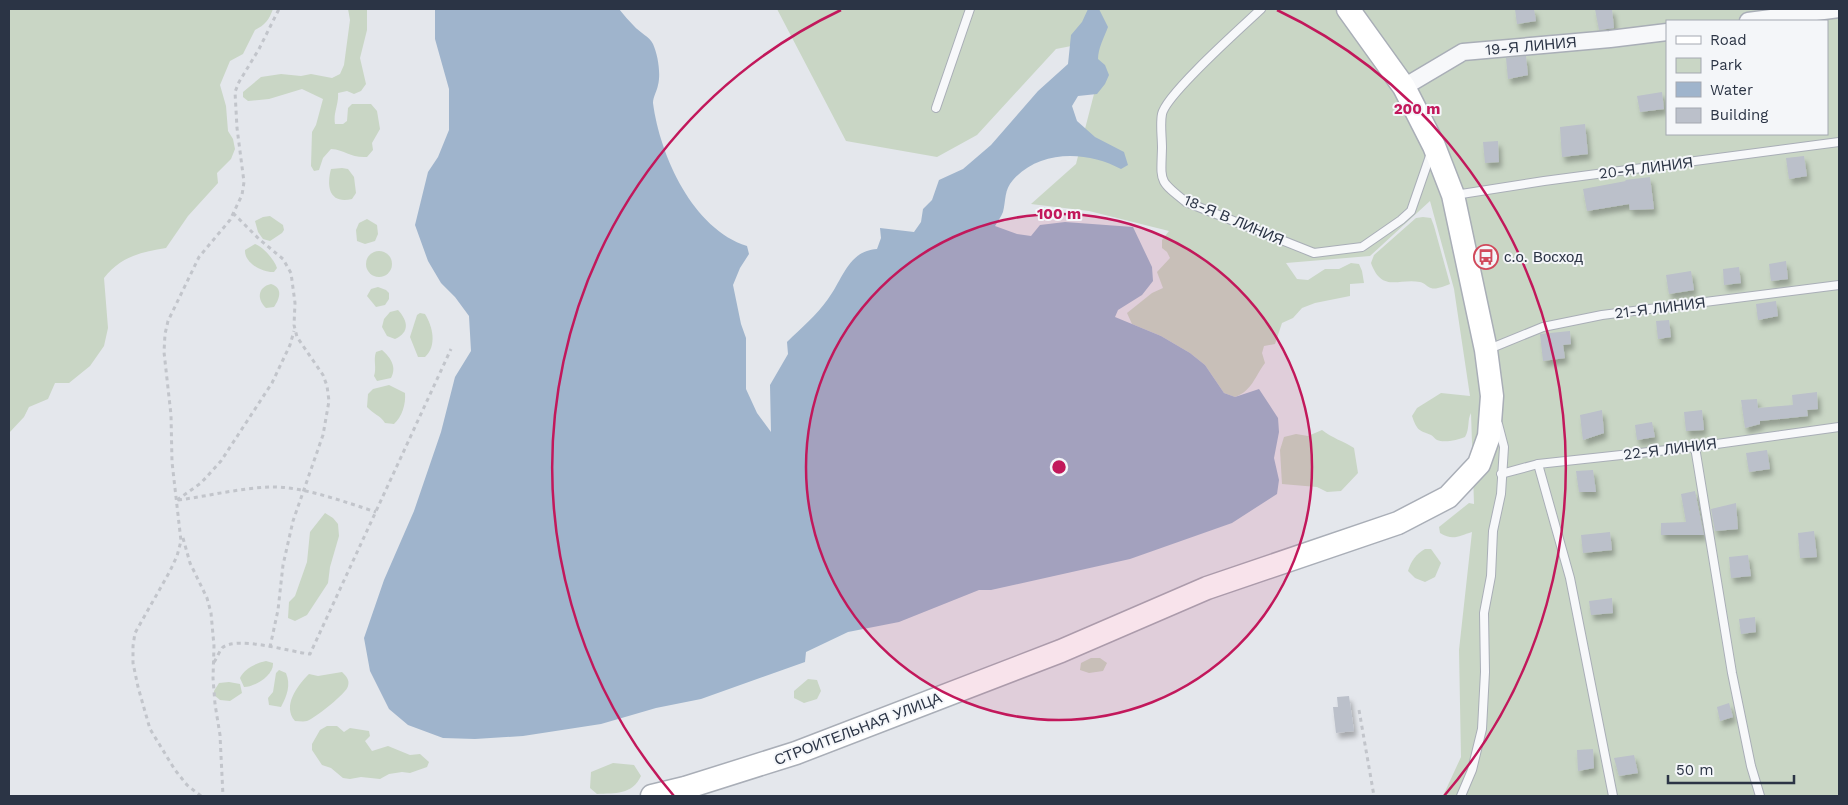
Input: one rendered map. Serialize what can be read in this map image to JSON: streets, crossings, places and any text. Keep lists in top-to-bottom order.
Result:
{
  "streets": {
    "street": ["19-Я ЛИНИЯ", "СТРОИТЕЛЬНАЯ УЛИЦА"],
    "lane": [
      "20-Я ЛИНИЯ",
      "18-Я В ЛИНИЯ",
      "21-Я ЛИНИЯ",
      "22-Я ЛИНИЯ"
    ]
  },
  "crossings": [
    ["19-Я ЛИНИЯ", "СТРОИТЕЛЬНАЯ УЛИЦА"],
    ["20-Я ЛИНИЯ", "СТРОИТЕЛЬНАЯ УЛИЦА"],
    ["18-Я В ЛИНИЯ", "СТРОИТЕЛЬНАЯ УЛИЦА"],
    ["21-Я ЛИНИЯ", "СТРОИТЕЛЬНАЯ УЛИЦА"]
  ],
  "places": {
    "bus stop": ["с.о. Восход"]
  },
  "legend": [
    "Road",
    "Park",
    "Water",
    "Building"
  ],
  "scale_bar": "50 m",
  "rings": ["200 m", "100 m"]
}
